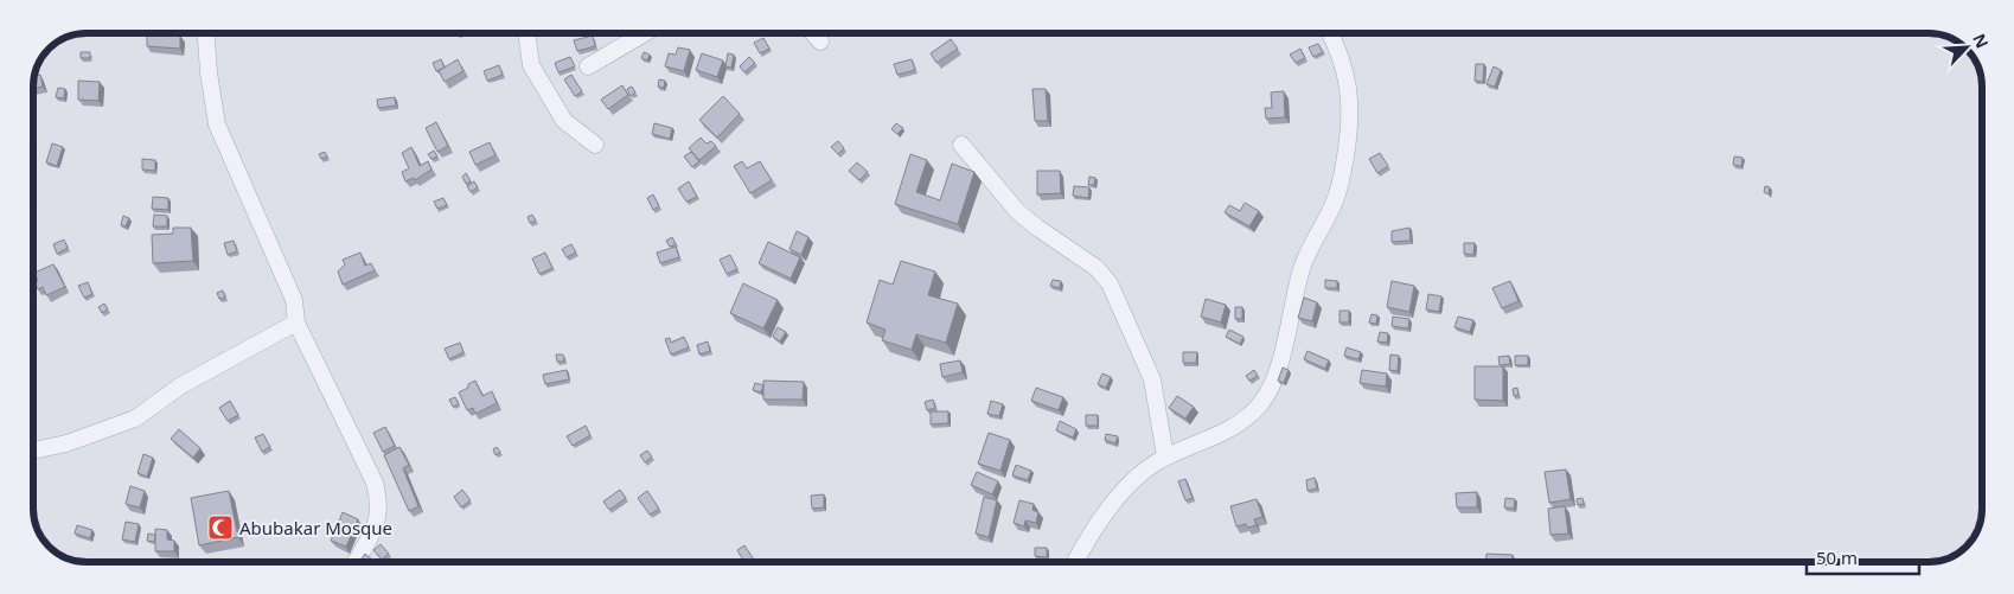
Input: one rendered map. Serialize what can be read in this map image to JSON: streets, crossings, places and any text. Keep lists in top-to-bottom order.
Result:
{
  "places": {
    "mosque": ["Abubakar Mosque"]
  },
  "scale_bar": "50 m",
  "north": "top right"
}
